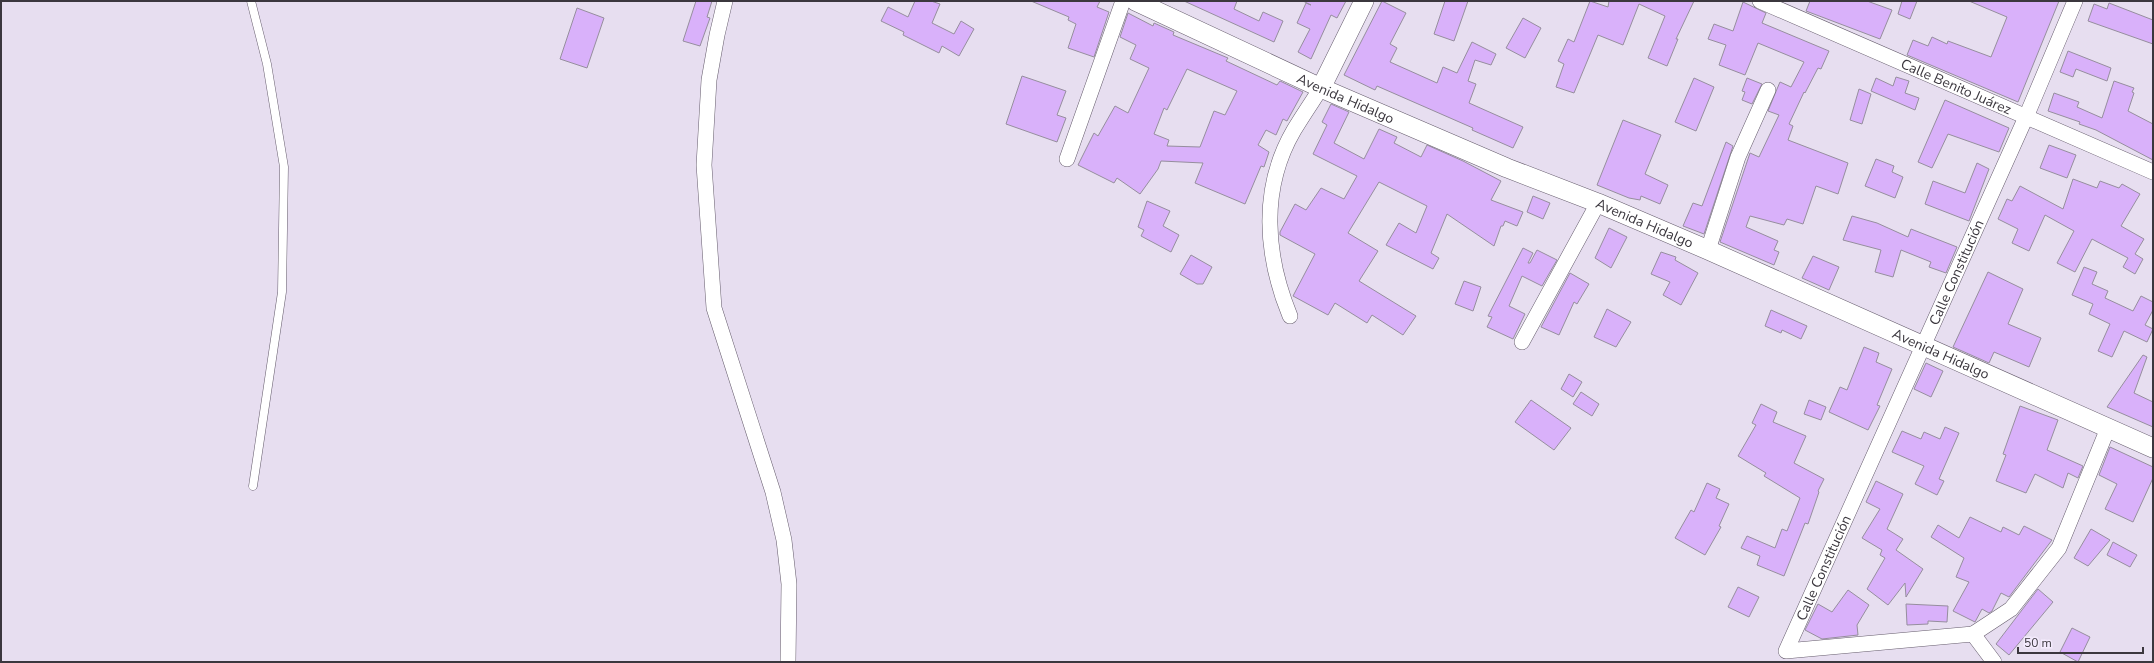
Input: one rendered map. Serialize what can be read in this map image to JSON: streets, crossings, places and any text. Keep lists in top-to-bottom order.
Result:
{
  "streets": {
    "street": ["Calle Benito Juárez", "Avenida Hidalgo", "Calle Constitución"]
  },
  "crossings": [
    ["Calle Benito Juárez", "Calle Constitución"],
    ["Avenida Hidalgo", "Calle Constitución"]
  ],
  "scale_bar": "50 m"
}
